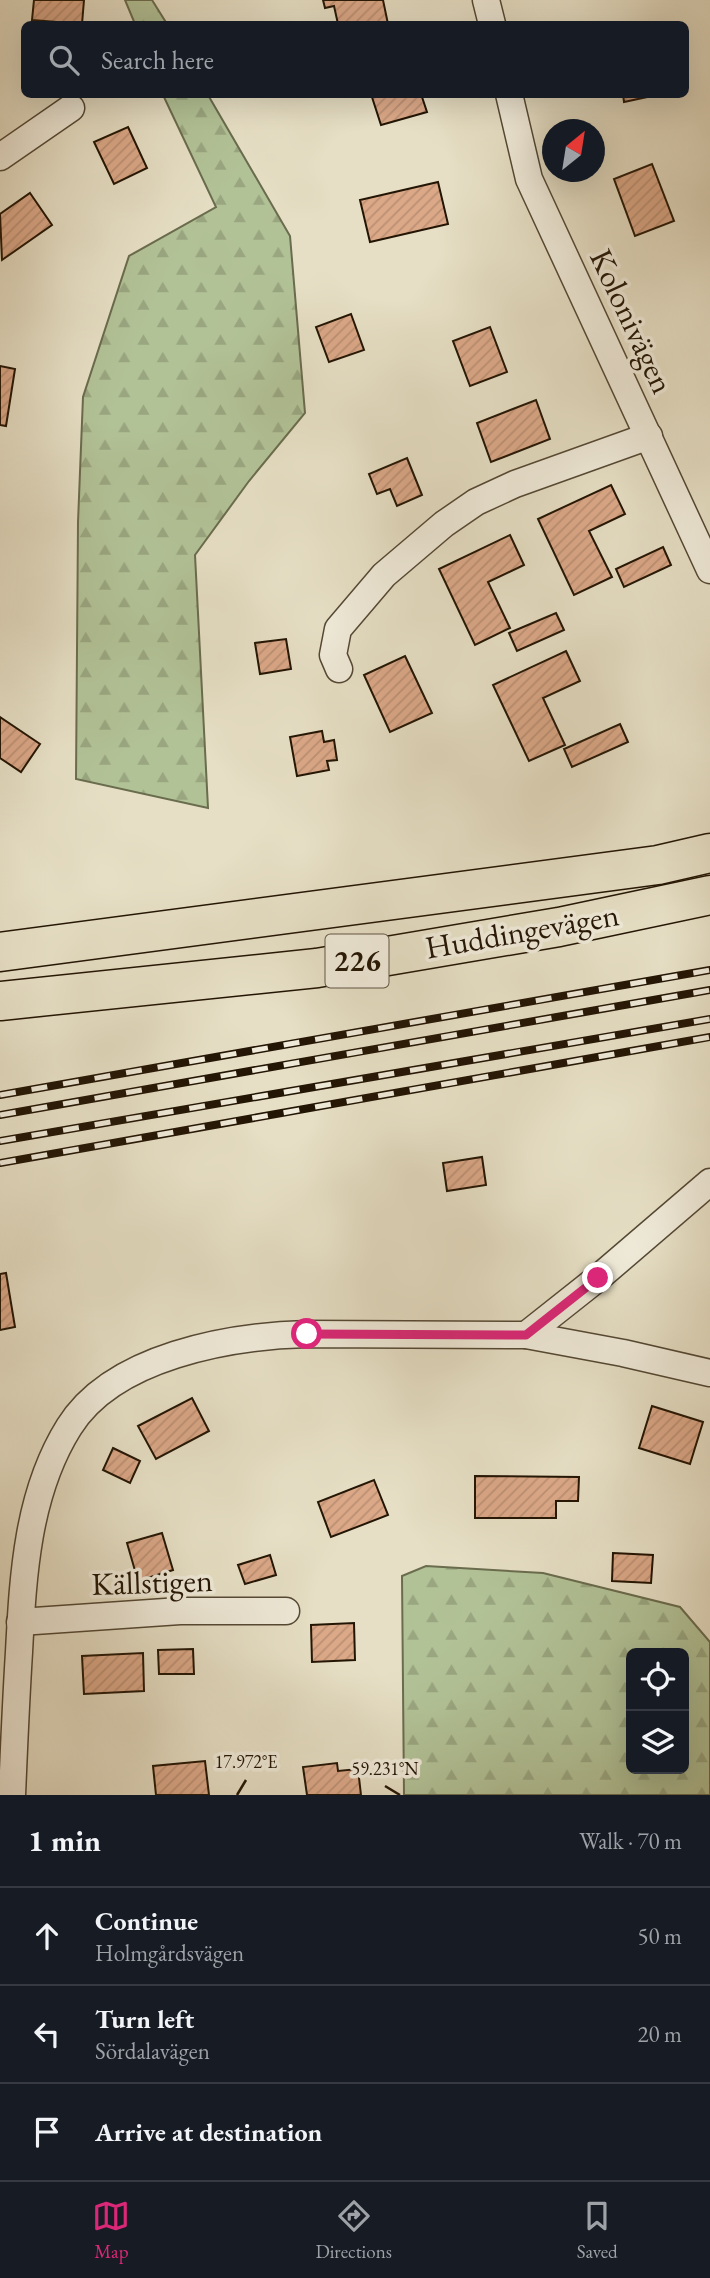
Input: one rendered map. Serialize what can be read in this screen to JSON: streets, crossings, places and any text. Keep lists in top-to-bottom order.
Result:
{
  "streets": {
    "main road": ["Huddingevägen", "226"],
    "street": ["Kolonivägen", "Källstigen"]
  },
  "north": "top right",
  "page": {
    "search": "Search here",
    "heading": ["1 min", "Walk · 70 m"],
    "list": [
      ["Continue", "Holmgårdsvägen", "50 m"],
      ["Turn left", "Sördalavägen", "20 m"],
      "Arrive at destination"
    ],
    "nav": ["Map", "Directions", "Saved"]
  },
  "coordinates": ["17.972°E", "59.231°N"]
}
